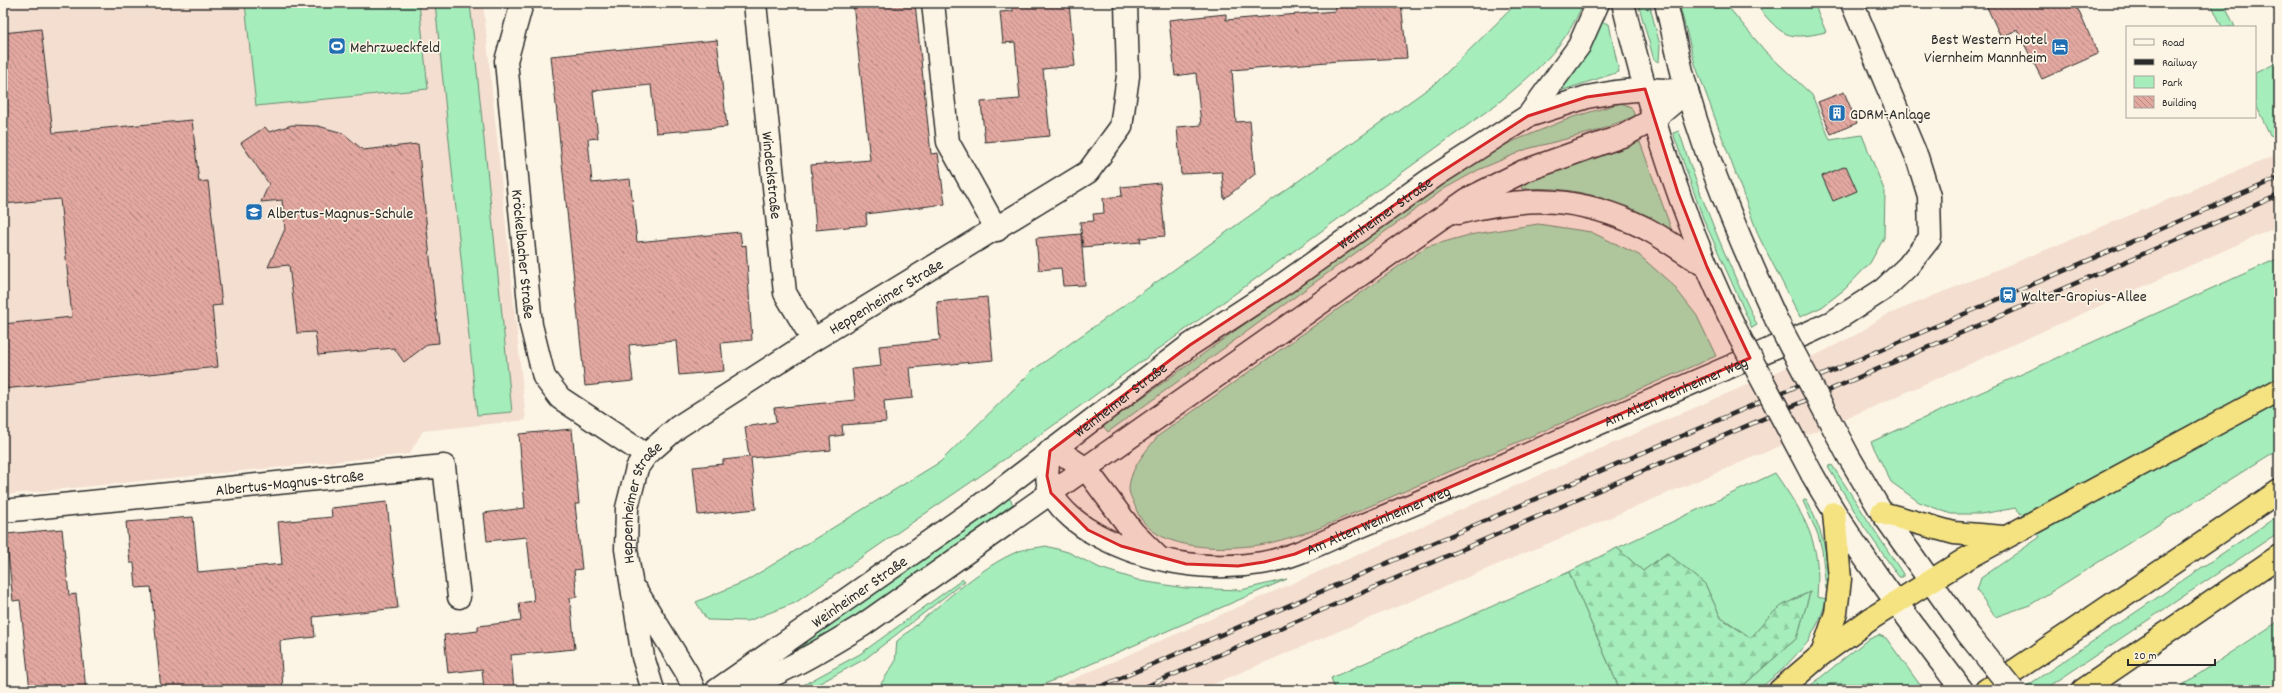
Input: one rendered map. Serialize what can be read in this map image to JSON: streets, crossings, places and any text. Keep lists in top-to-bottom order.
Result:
{
  "streets": {
    "street": [
      "Windeckstraße",
      "Weinheimer Straße",
      "Kröckelbacher Straße",
      "Heppenheimer Straße",
      "Am Alten Weinheimer Weg",
      "Albertus-Magnus-Straße"
    ]
  },
  "crossings": [
    ["Windeckstraße", "Heppenheimer Straße"],
    ["Weinheimer Straße", "Am Alten Weinheimer Weg"],
    ["Kröckelbacher Straße", "Heppenheimer Straße"]
  ],
  "places": {
    "sports": ["Mehrzweckfeld"],
    "hotel": ["Best Western Hotel Viernheim Mannheim"],
    "building": ["GDRM-Anlage"],
    "school or university": ["Albertus-Magnus-Schule"],
    "station": ["Walter-Gropius-Allee"]
  },
  "legend": [
    "Road",
    "Railway",
    "Park",
    "Building"
  ],
  "scale_bar": "20 m"
}
